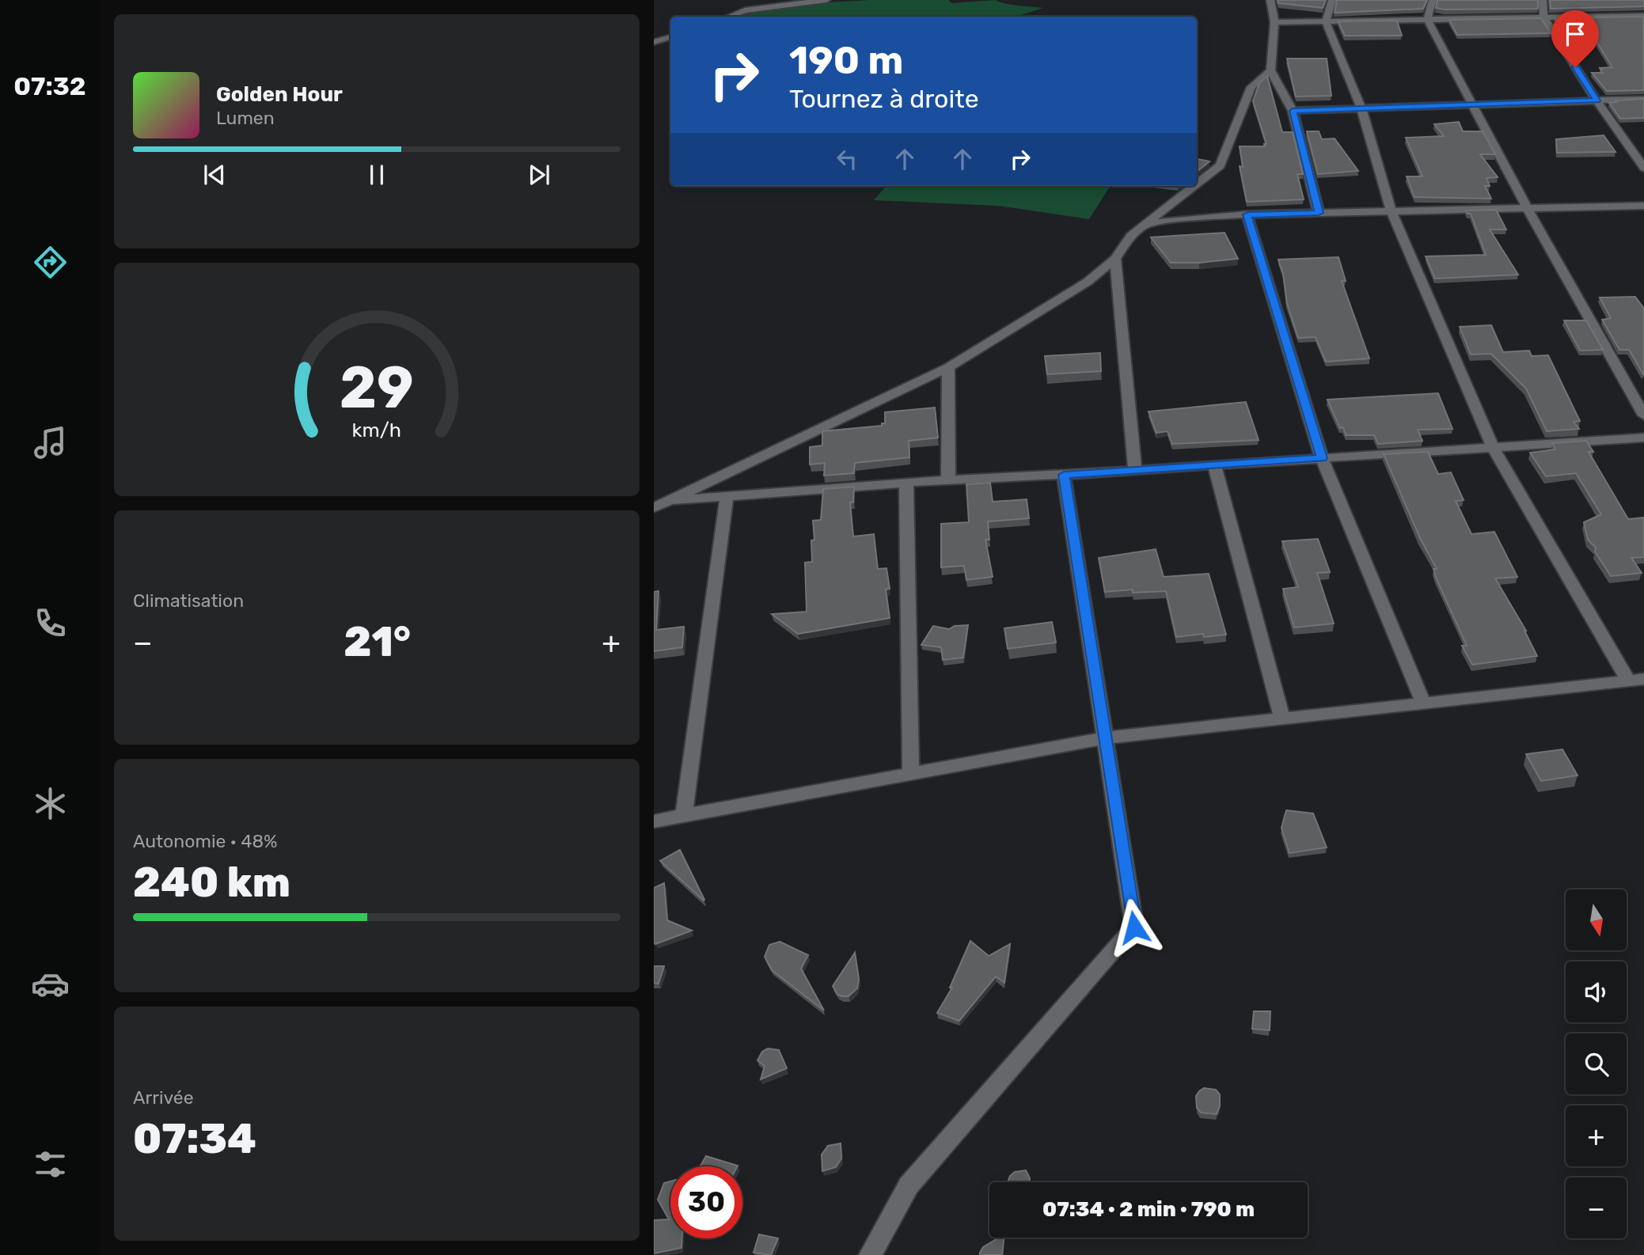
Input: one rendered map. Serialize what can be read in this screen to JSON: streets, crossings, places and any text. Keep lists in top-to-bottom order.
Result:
{
  "north": "bottom",
  "page": {
    "tabs": "07:32",
    "turn": ["190 m", "Tournez à droite"],
    "song": ["Golden Hour", "Lumen"],
    "tile": [
      "Climatisation",
      ["Autonomie · 48%", "240 km"],
      ["Arrivée", "07:34"]
    ],
    "heat": ["−", "21°", "+"],
    "map_buttons": ["+", "−"],
    "limit": "30",
    "trip": "07:34 · 2 min · 790 m",
    "gauge": ["29", "km/h"]
  }
}
